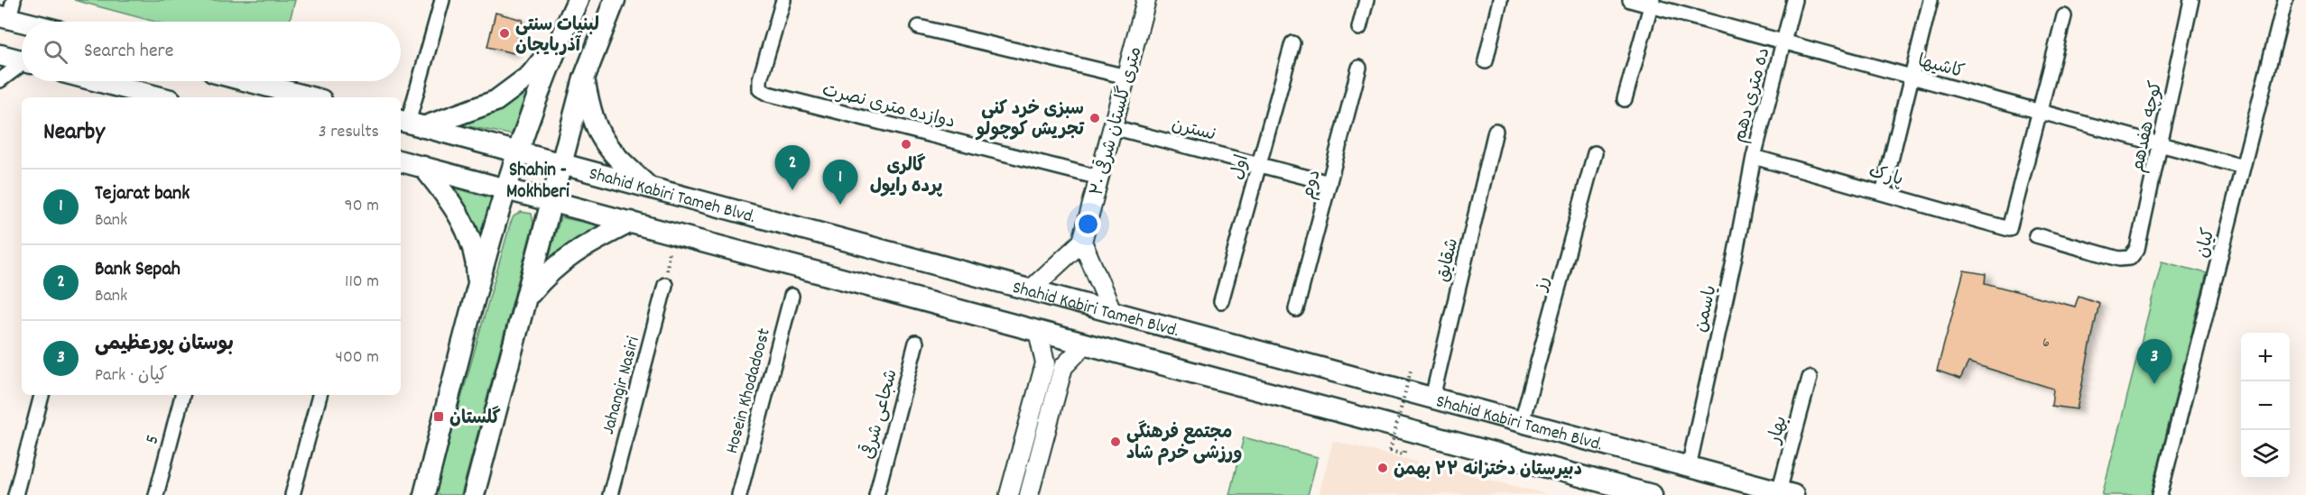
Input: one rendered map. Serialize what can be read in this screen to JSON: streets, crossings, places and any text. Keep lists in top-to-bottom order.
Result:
{
  "streets": {
    "main road": ["Shahid Kabiri Tameh Blvd."],
    "street": [
      "کاشیها",
      "ده متری دهم",
      "دوازده متری نصرت",
      "۲۰ متری گلستان شرقی",
      "کوچه هفدهم",
      "نسترن",
      "اول",
      "پارک",
      "دوم",
      "کیان",
      "شقایق",
      "رز",
      "یاسمن",
      "Jahangir Nasiri",
      "Hosein Khodadoost",
      "شجاعی شرقی",
      "بهار",
      "5"
    ]
  },
  "crossings": [
    ["کاشیها", "ده متری دهم"],
    ["کاشیها", "کوچه هفدهم"],
    ["کاشیها", "پارک"],
    ["کاشیها", "کیان"],
    ["ده متری دهم", "پارک"],
    ["ده متری دهم", "یاسمن"],
    ["دوازده متری نصرت", "۲۰ متری گلستان شرقی"],
    ["۲۰ متری گلستان شرقی", "نسترن"],
    ["نسترن", "اول"],
    ["نسترن", "دوم"],
    ["پارک", "یاسمن"],
    ["Shahid Kabiri Tameh Blvd.", "شقایق"],
    ["Shahid Kabiri Tameh Blvd.", "رز"],
    ["Shahid Kabiri Tameh Blvd.", "یاسمن"],
    ["Shahid Kabiri Tameh Blvd.", "بهار"]
  ],
  "districts": ["Shahin - Mokhberi"],
  "places": {
    "other": [
      "لبنیات سنتی آذربایجان",
      "سبزی خرد کنی تجریش کوچولو",
      "گالری پرده رایول",
      "مجتمع فرهنگی ورزشی خرم شاد",
      "دبیرستان دخترانه ۲۲ بهمن"
    ],
    "transit": ["گلستان"]
  },
  "house_numbers": ["6"],
  "page": {
    "search": "Search here",
    "heading": ["Nearby", "3 results"],
    "pins": ["2", "1", "3"],
    "list": [
      {
        "mark": "1",
        "name": "Tejarat bank",
        "note": "Bank",
        "value": "90 m"
      },
      {
        "mark": "2",
        "name": "Bank Sepah",
        "note": "Bank",
        "value": "110 m"
      },
      {
        "mark": "3",
        "name": "بوستان پورعظیمی",
        "note": "Park · کیان",
        "value": "400 m"
      }
    ],
    "map_buttons": ["+", "−"]
  }
}
